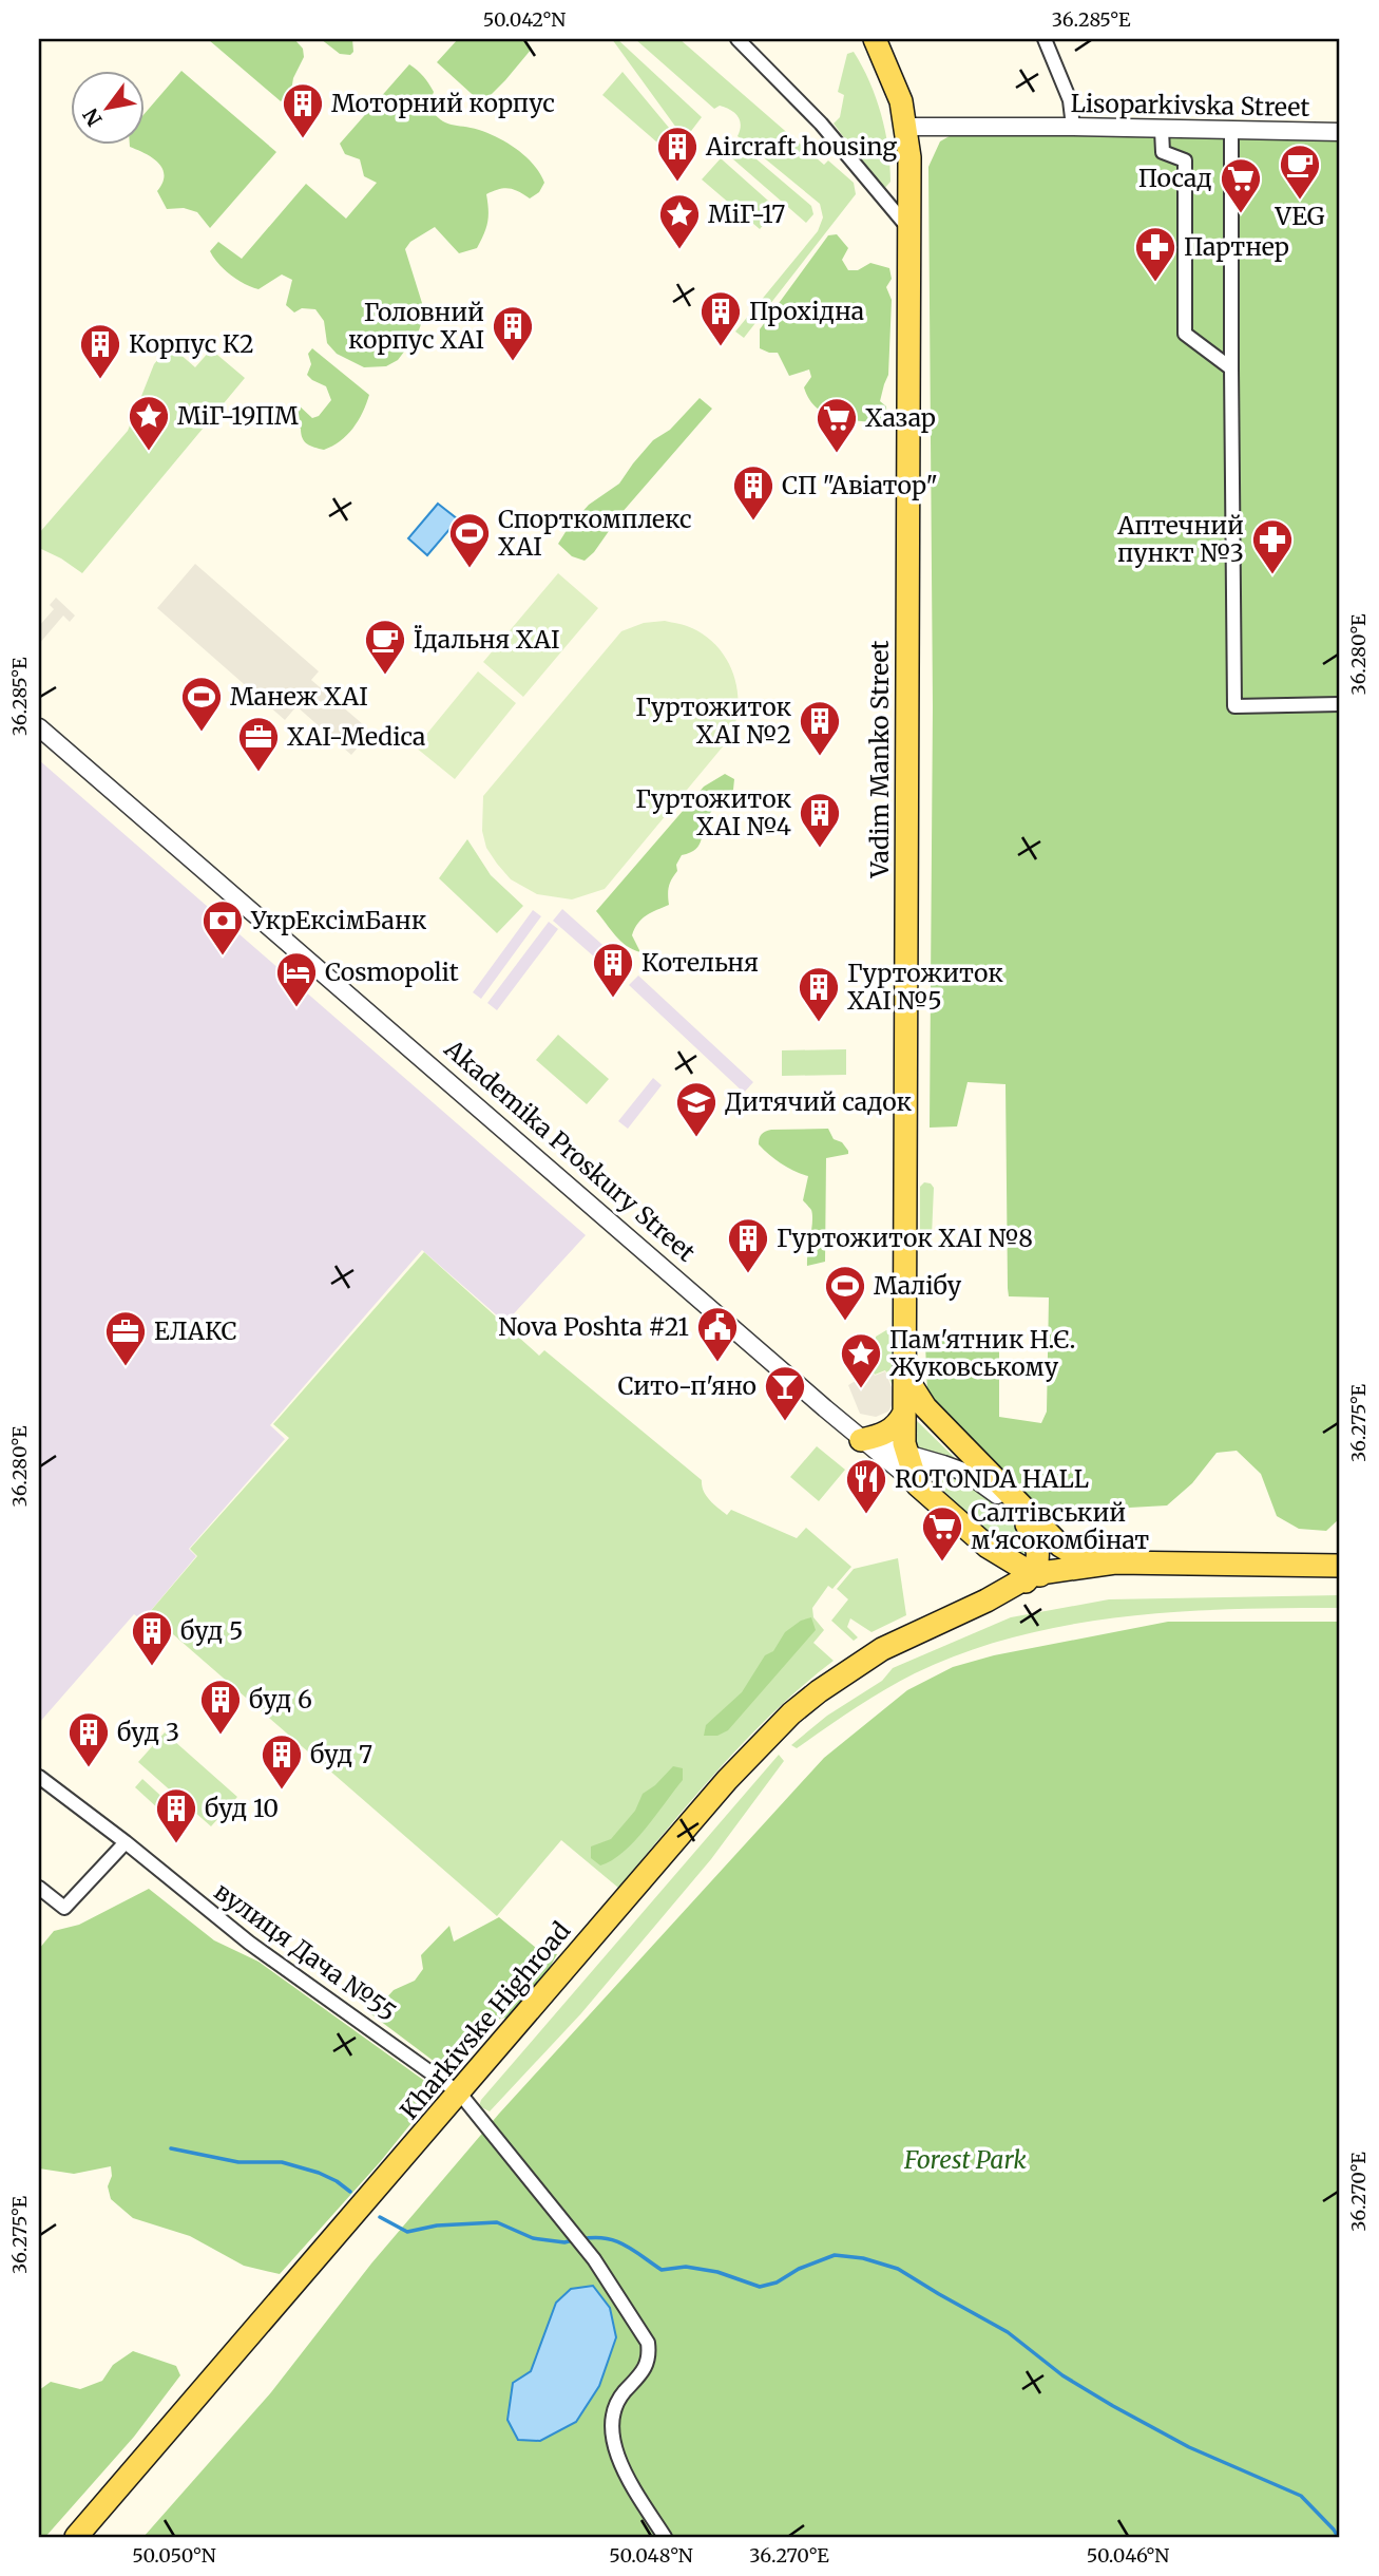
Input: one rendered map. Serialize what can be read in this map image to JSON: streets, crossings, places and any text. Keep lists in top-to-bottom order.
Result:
{
  "streets": {
    "main road": ["Vadim Manko Street", "Akademika Proskury Street", "Kharkivske Highroad"],
    "street": ["Lisoparkivska Street", "вулиця Дача №55"]
  },
  "crossings": [
    ["Lisoparkivska Street", "Vadim Manko Street"],
    ["Vadim Manko Street", "Akademika Proskury Street"],
    ["Akademika Proskury Street", "Kharkivske Highroad"],
    ["вулиця Дача №55", "Kharkivske Highroad"]
  ],
  "parks": ["Forest Park"],
  "places": {
    "building": [
      "Моторний корпус",
      "Aircraft housing",
      "Прохідна",
      "Головний корпус ХАІ",
      "Корпус К2",
      "СП \"Авіатор\"",
      "Гуртожиток ХАІ №2",
      "Гуртожиток ХАІ №4",
      "Котельня",
      "Гуртожиток ХАІ №5",
      "Гуртожиток ХАІ №8",
      "буд 5",
      "буд 6",
      "буд 3",
      "буд 7",
      "буд 10"
    ],
    "cafe": ["VEG", "Їдальня ХАІ"],
    "supermarket": ["Посад", "Хазар", "Салтівський м'ясокомбінат"],
    "place": ["МіГ-17", "МіГ-19ПМ", "Пам'ятник Н.Є. Жуковському"],
    "pharmacy": ["Партнер", "Аптечний пункт №3"],
    "sports": ["Спорткомплекс ХАІ", "Манеж ХАІ", "Малібу"],
    "office": ["XAI-Medica", "ЕЛАКС"],
    "bank": ["УкрЕксімБанк"],
    "hotel": ["Cosmopolit"],
    "school or university": ["Дитячий садок"],
    "public building": ["Nova Poshta #21"],
    "bar": ["Сито-п'яно"],
    "restaurant": ["ROTONDA HALL"]
  },
  "north": "bottom left",
  "coordinates": [
    "50.042°N",
    "36.285°E",
    "36.280°E",
    "36.275°E",
    "36.270°E",
    "50.050°N",
    "50.048°N",
    "50.046°N"
  ]
}
